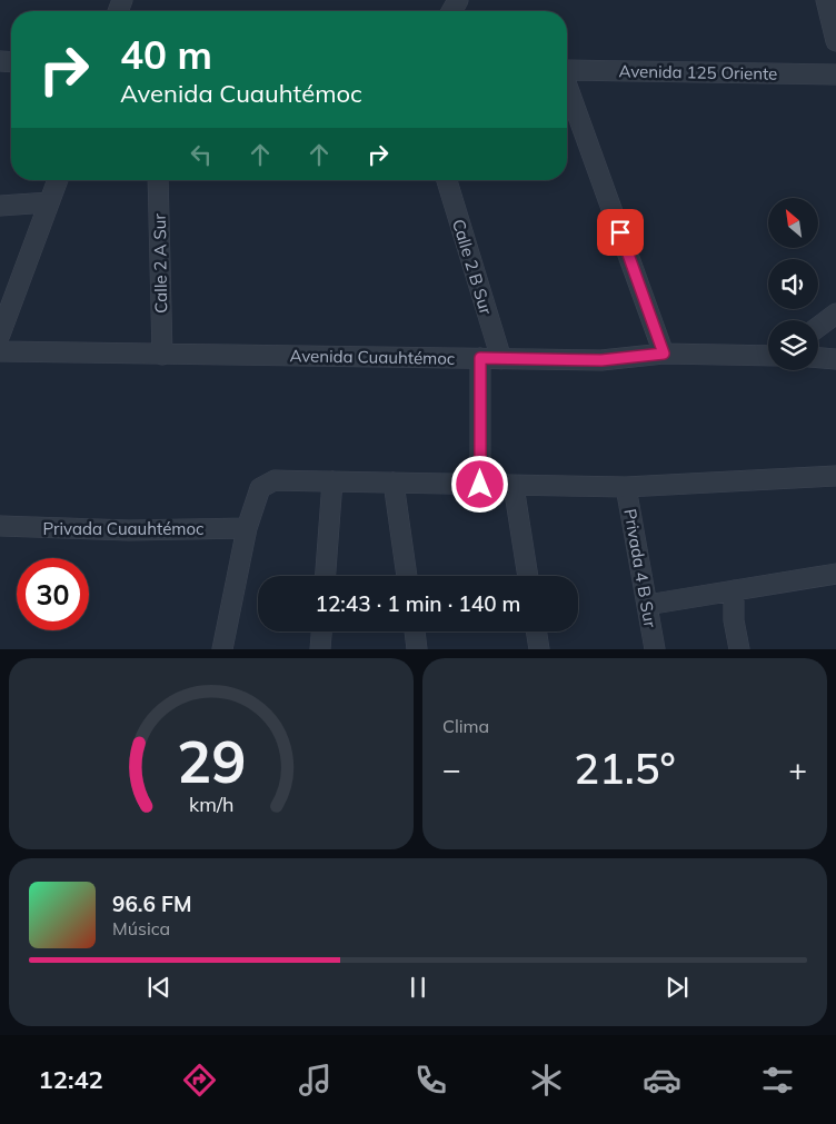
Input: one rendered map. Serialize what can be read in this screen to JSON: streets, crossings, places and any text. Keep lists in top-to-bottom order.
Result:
{
  "streets": {
    "street": [
      "Avenida 125 Oriente",
      "Calle 2 A Sur",
      "Calle 2 B Sur",
      "Avenida Cuauhtémoc",
      "Privada Cuauhtémoc",
      "Privada 4 B Sur"
    ]
  },
  "crossings": [
    ["Calle 2 A Sur", "Avenida Cuauhtémoc"],
    ["Calle 2 B Sur", "Avenida Cuauhtémoc"]
  ],
  "north": "top left",
  "page": {
    "turn": ["40 m", "Avenida Cuauhtémoc"],
    "limit": "30",
    "trip": "12:43 · 1 min · 140 m",
    "tile": "Clima",
    "heat": ["−", "21.5°", "+"],
    "song": ["96.6 FM", "Música"],
    "tabs": "12:42",
    "gauge": ["29", "km/h"]
  }
}
